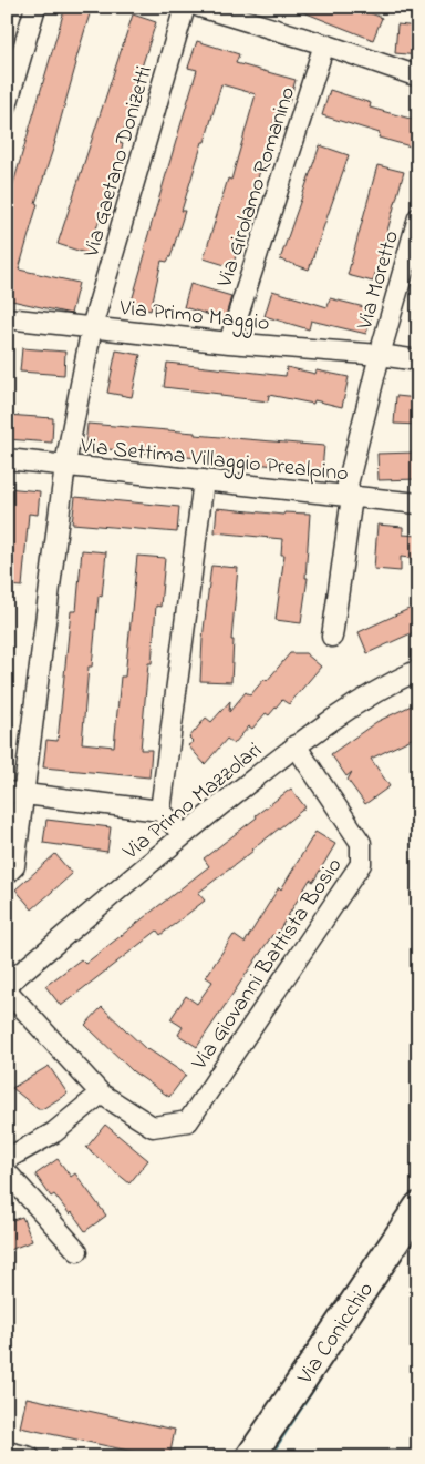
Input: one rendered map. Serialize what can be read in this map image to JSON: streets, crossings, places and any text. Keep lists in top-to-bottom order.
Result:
{
  "streets": {
    "main road": ["Via Conicchio"],
    "street": [
      "Via Gaetano Donizetti",
      "Via Girolamo Romanino",
      "Via Moretto",
      "Via Primo Maggio",
      "Via Settima Villaggio Prealpino",
      "Via Primo Mazzolari",
      "Via Giovanni Battista Bosio"
    ]
  },
  "crossings": [
    ["Via Gaetano Donizetti", "Via Primo Maggio"],
    ["Via Gaetano Donizetti", "Via Settima Villaggio Prealpino"],
    ["Via Girolamo Romanino", "Via Primo Maggio"],
    ["Via Moretto", "Via Primo Maggio"],
    ["Via Primo Mazzolari", "Via Giovanni Battista Bosio"]
  ]
}
